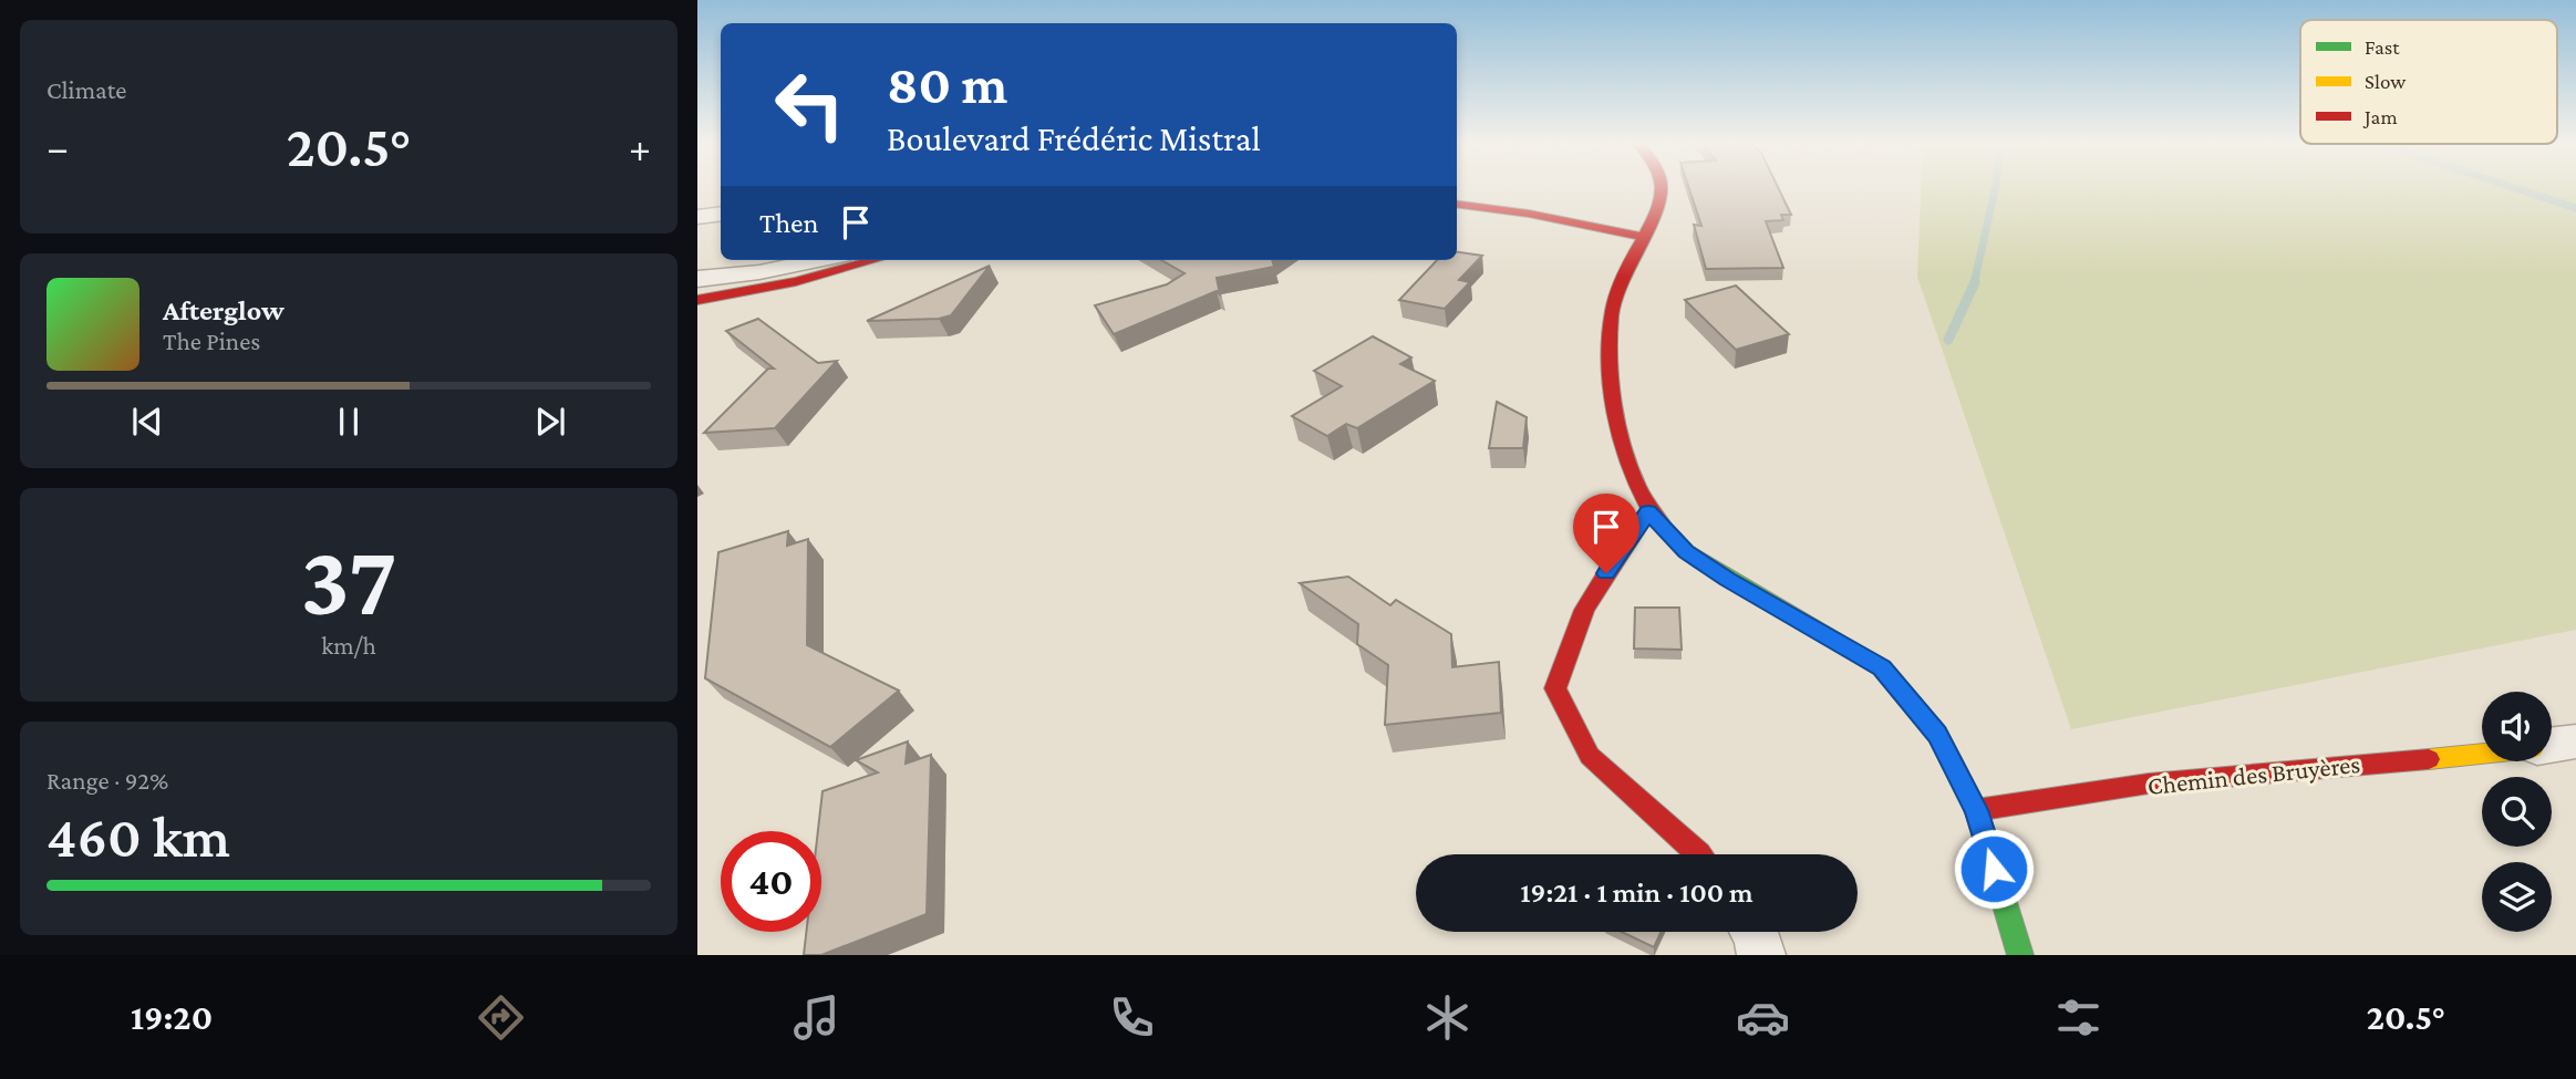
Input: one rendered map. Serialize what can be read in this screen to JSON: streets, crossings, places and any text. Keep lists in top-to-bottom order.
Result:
{
  "streets": {
    "street": ["Chemin des Bruyères"]
  },
  "legend": ["Fast", "Slow", "Jam"],
  "page": {
    "tile": [
      "Climate",
      ["37", "km/h"],
      ["Range · 92%", "460 km"]
    ],
    "turn": ["80 m", "Boulevard Frédéric Mistral"],
    "heat": ["−", "20.5°", "+"],
    "then": "Then",
    "song": ["Afterglow", "The Pines"],
    "limit": "40",
    "trip": "19:21 · 1 min · 100 m",
    "tabs": ["19:20", "20.5°"]
  }
}
